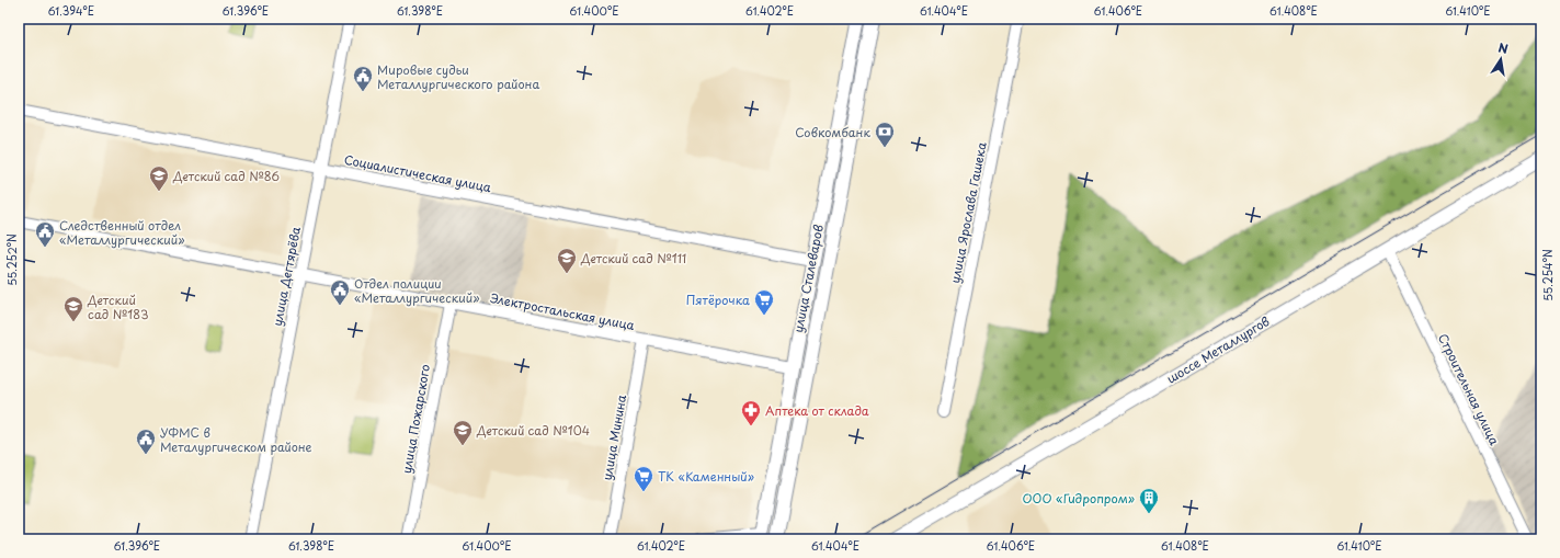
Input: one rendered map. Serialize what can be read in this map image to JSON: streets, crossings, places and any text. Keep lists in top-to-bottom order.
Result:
{
  "streets": {
    "main road": ["улица Сталеваров", "шоссе Металлургов"],
    "street": [
      "Социалистическая улица",
      "улица Ярослава Гашека",
      "улица Дегтярёва",
      "Электростальская улица",
      "Строительная улица",
      "улица Пожарского",
      "улица Минина"
    ]
  },
  "crossings": [
    ["Социалистическая улица", "улица Дегтярёва"],
    ["Социалистическая улица", "улица Сталеваров"],
    ["улица Дегтярёва", "Электростальская улица"],
    ["улица Сталеваров", "Электростальская улица"],
    ["Электростальская улица", "улица Пожарского"],
    ["Электростальская улица", "улица Минина"],
    ["шоссе Металлургов", "Строительная улица"]
  ],
  "places": {
    "public building": [
      "Мировые судьи Металлургического района",
      "Следственный отдел «Металлургический»",
      "Отдел полиции «Металлургический»",
      "УФМС в Металургическом районе"
    ],
    "bank": ["Совкомбанк"],
    "school or university": [
      "Детский сад №86",
      "Детский сад №111",
      "Детский сад №183",
      "Детский сад №104"
    ],
    "supermarket": ["Пятёрочка", "ТК «Каменный»"],
    "pharmacy": ["Аптека от склада"],
    "building": ["ООО «Гидропром»"]
  },
  "north": "top",
  "coordinates": [
    "61.394°E",
    "61.396°E",
    "61.398°E",
    "61.400°E",
    "61.402°E",
    "61.404°E",
    "61.406°E",
    "61.408°E",
    "61.410°E",
    "55.252°N",
    "55.254°N"
  ]
}
